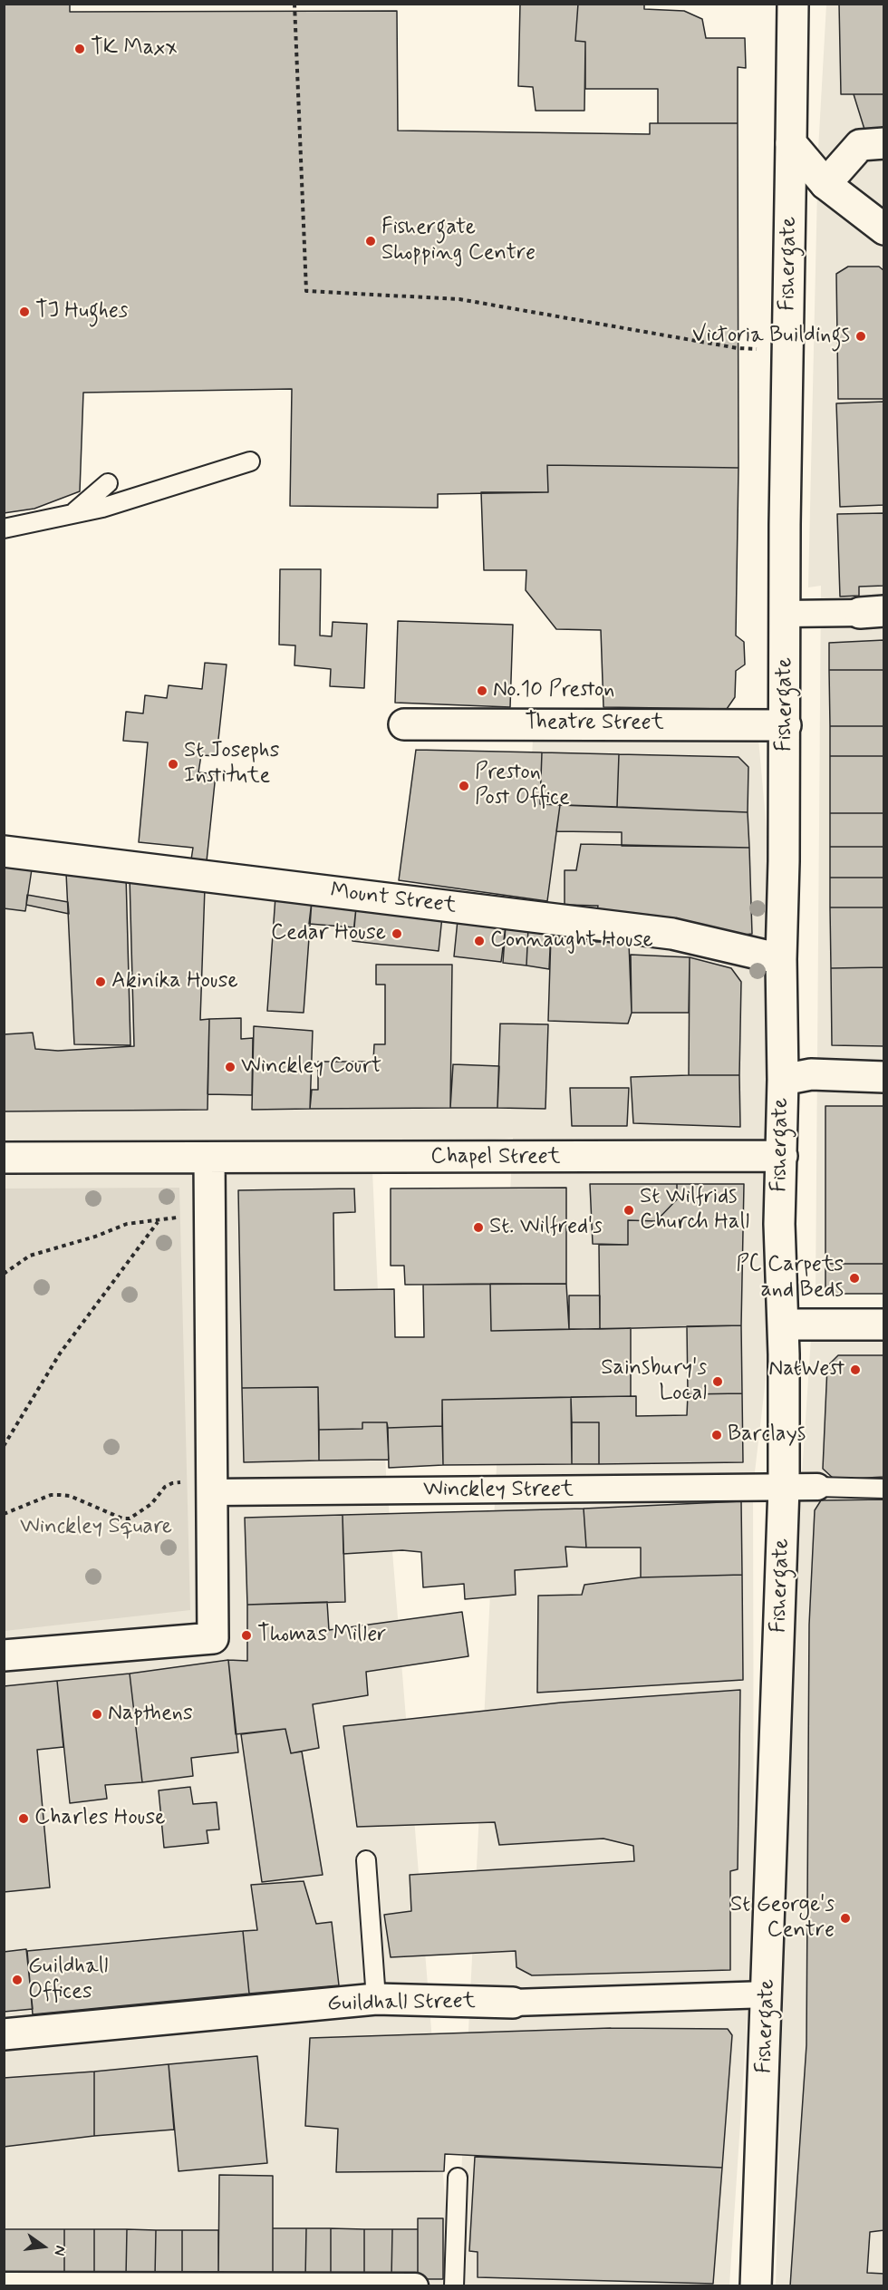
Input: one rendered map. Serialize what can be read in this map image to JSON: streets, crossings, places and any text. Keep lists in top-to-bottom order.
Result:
{
  "streets": {
    "street": [
      "Fishergate",
      "Theatre Street",
      "Mount Street",
      "Chapel Street",
      "Winckley Street",
      "Guildhall Street"
    ]
  },
  "crossings": [
    ["Fishergate", "Theatre Street"],
    ["Fishergate", "Mount Street"],
    ["Fishergate", "Chapel Street"],
    ["Fishergate", "Winckley Street"],
    ["Fishergate", "Guildhall Street"]
  ],
  "parks": ["Winckley Square"],
  "places": [
    "TK Maxx",
    "Fishergate Shopping Centre",
    "TJ Hughes",
    "Victoria Buildings",
    "No.10 Preston",
    "St Josephs Institute",
    "Preston Post Office",
    "Cedar House",
    "Connaught House",
    "Akinika House",
    "Winckley Court",
    "St Wilfrids Church Hall",
    "St. Wilfred's",
    "PC Carpets and Beds",
    "NatWest",
    "Sainsbury's Local",
    "Barclays",
    "Thomas Miller",
    "Napthens",
    "Charles House",
    "St George's Centre",
    "Guildhall Offices"
  ],
  "north": "right"
}
